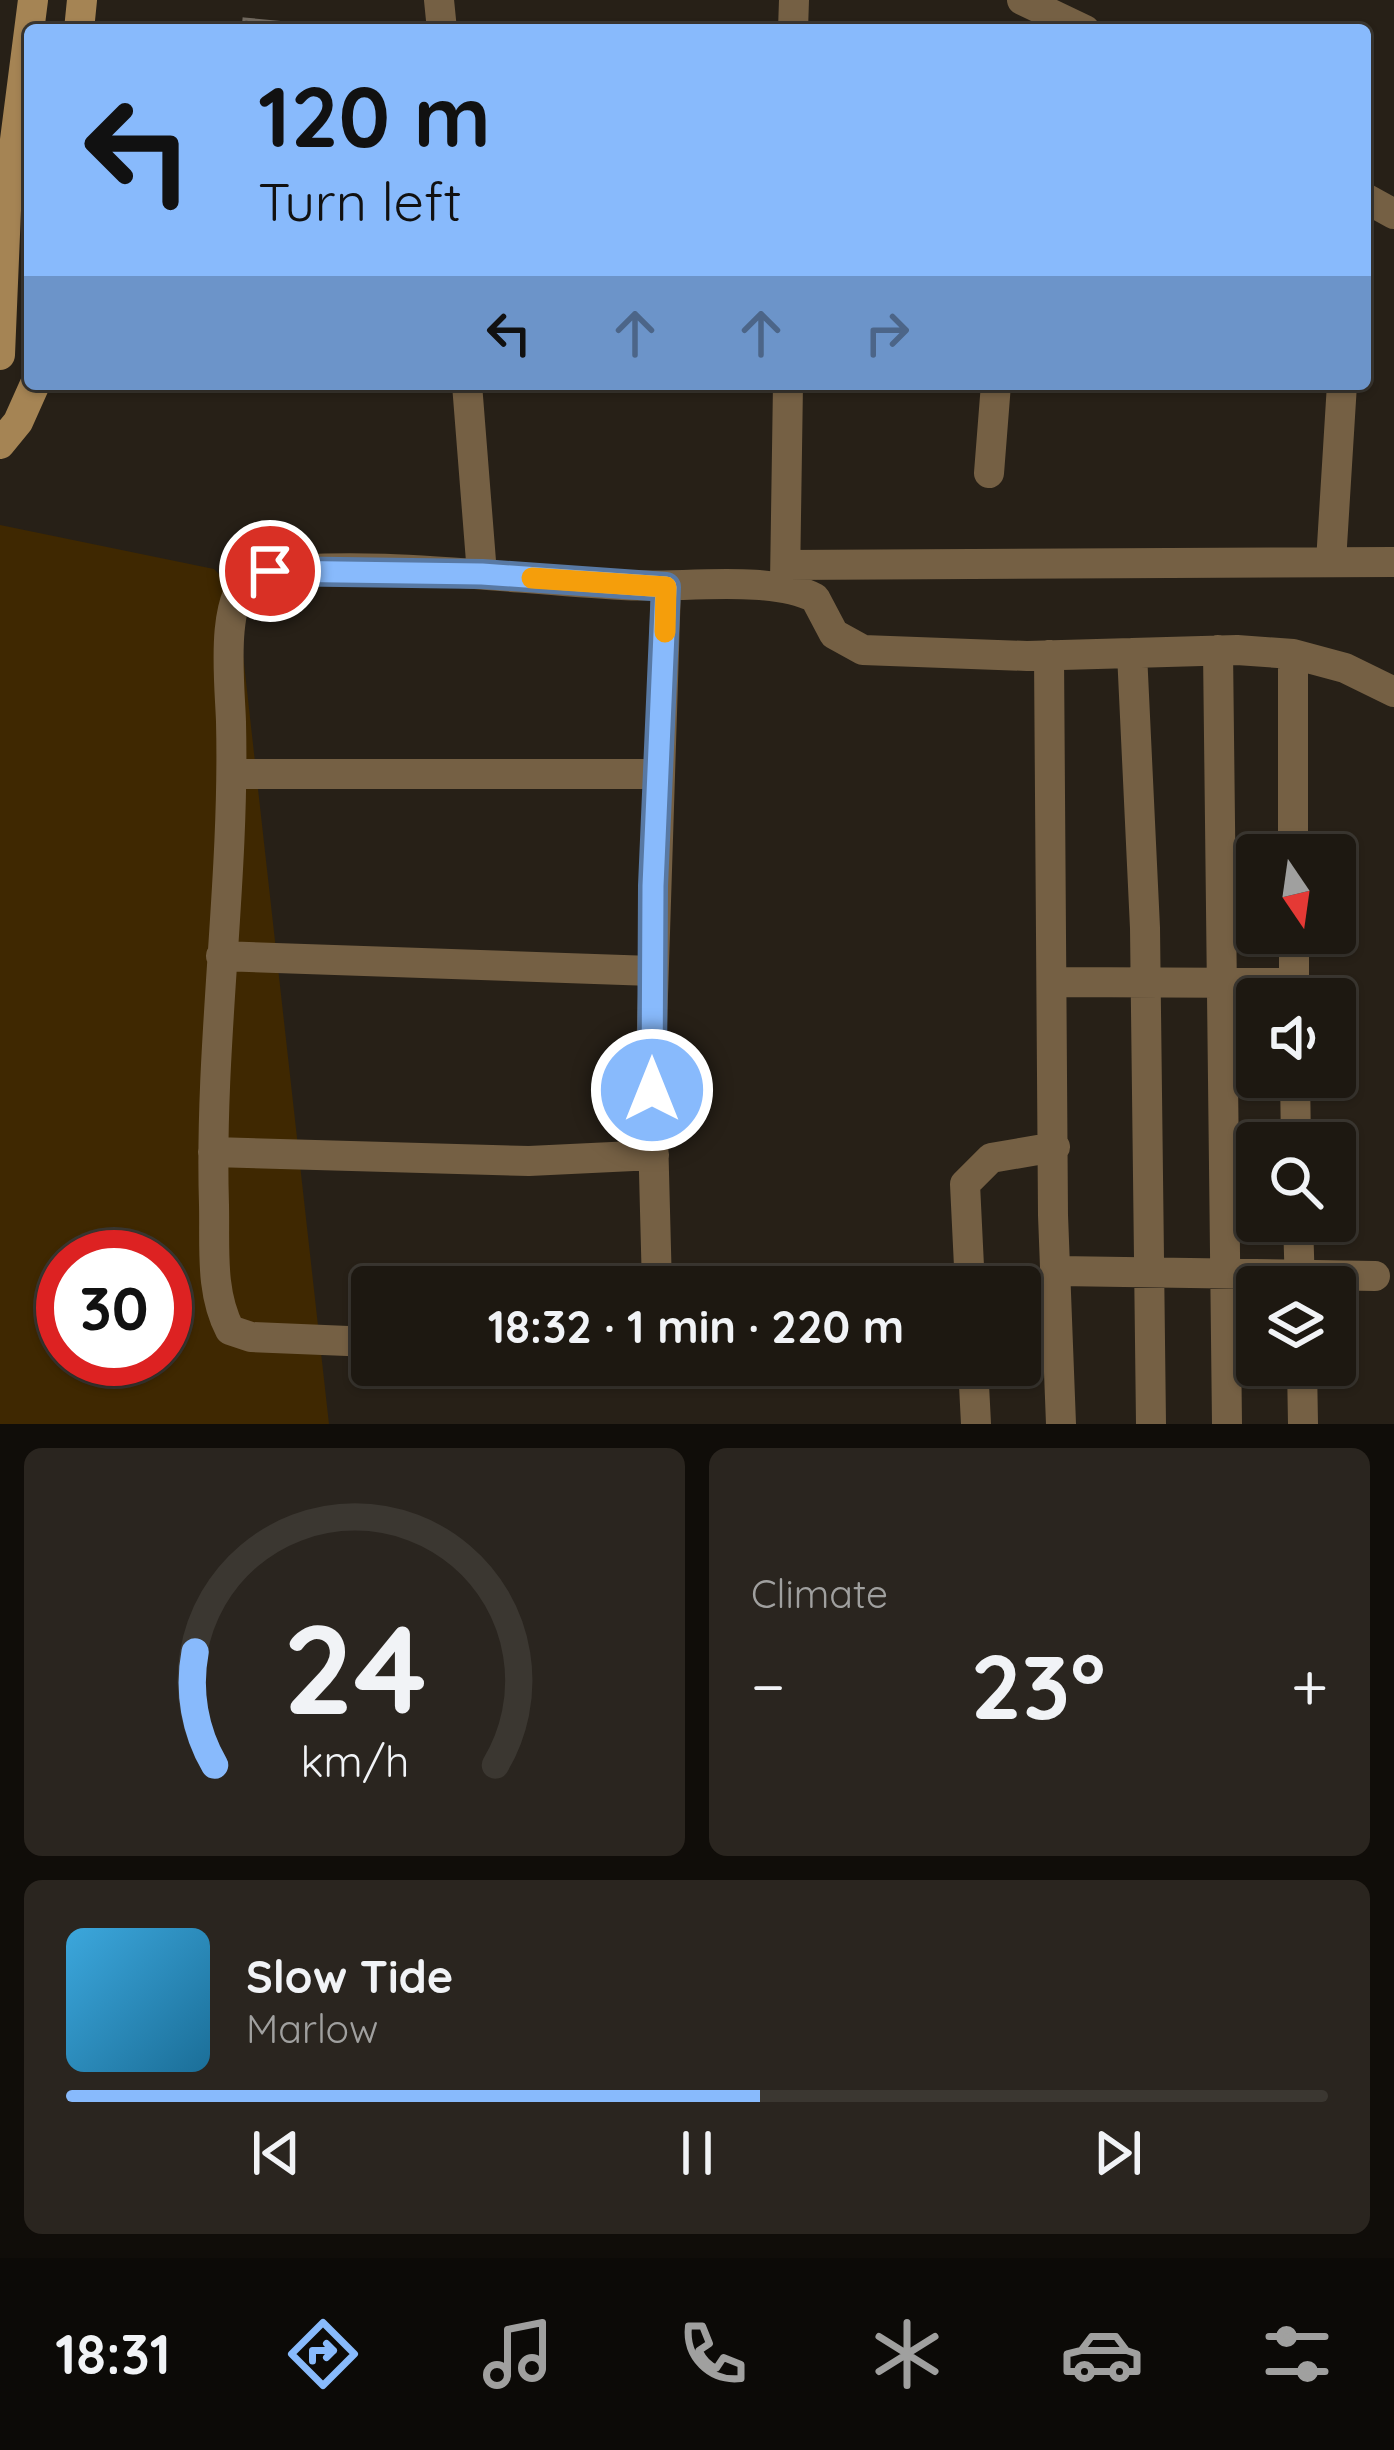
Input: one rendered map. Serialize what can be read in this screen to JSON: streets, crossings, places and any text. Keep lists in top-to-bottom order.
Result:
{
  "north": "bottom",
  "page": {
    "turn": ["120 m", "Turn left"],
    "limit": "30",
    "trip": "18:32 · 1 min · 220 m",
    "tile": "Climate",
    "heat": ["−", "23°", "+"],
    "song": ["Slow Tide", "Marlow"],
    "tabs": "18:31",
    "gauge": ["24", "km/h"]
  }
}
